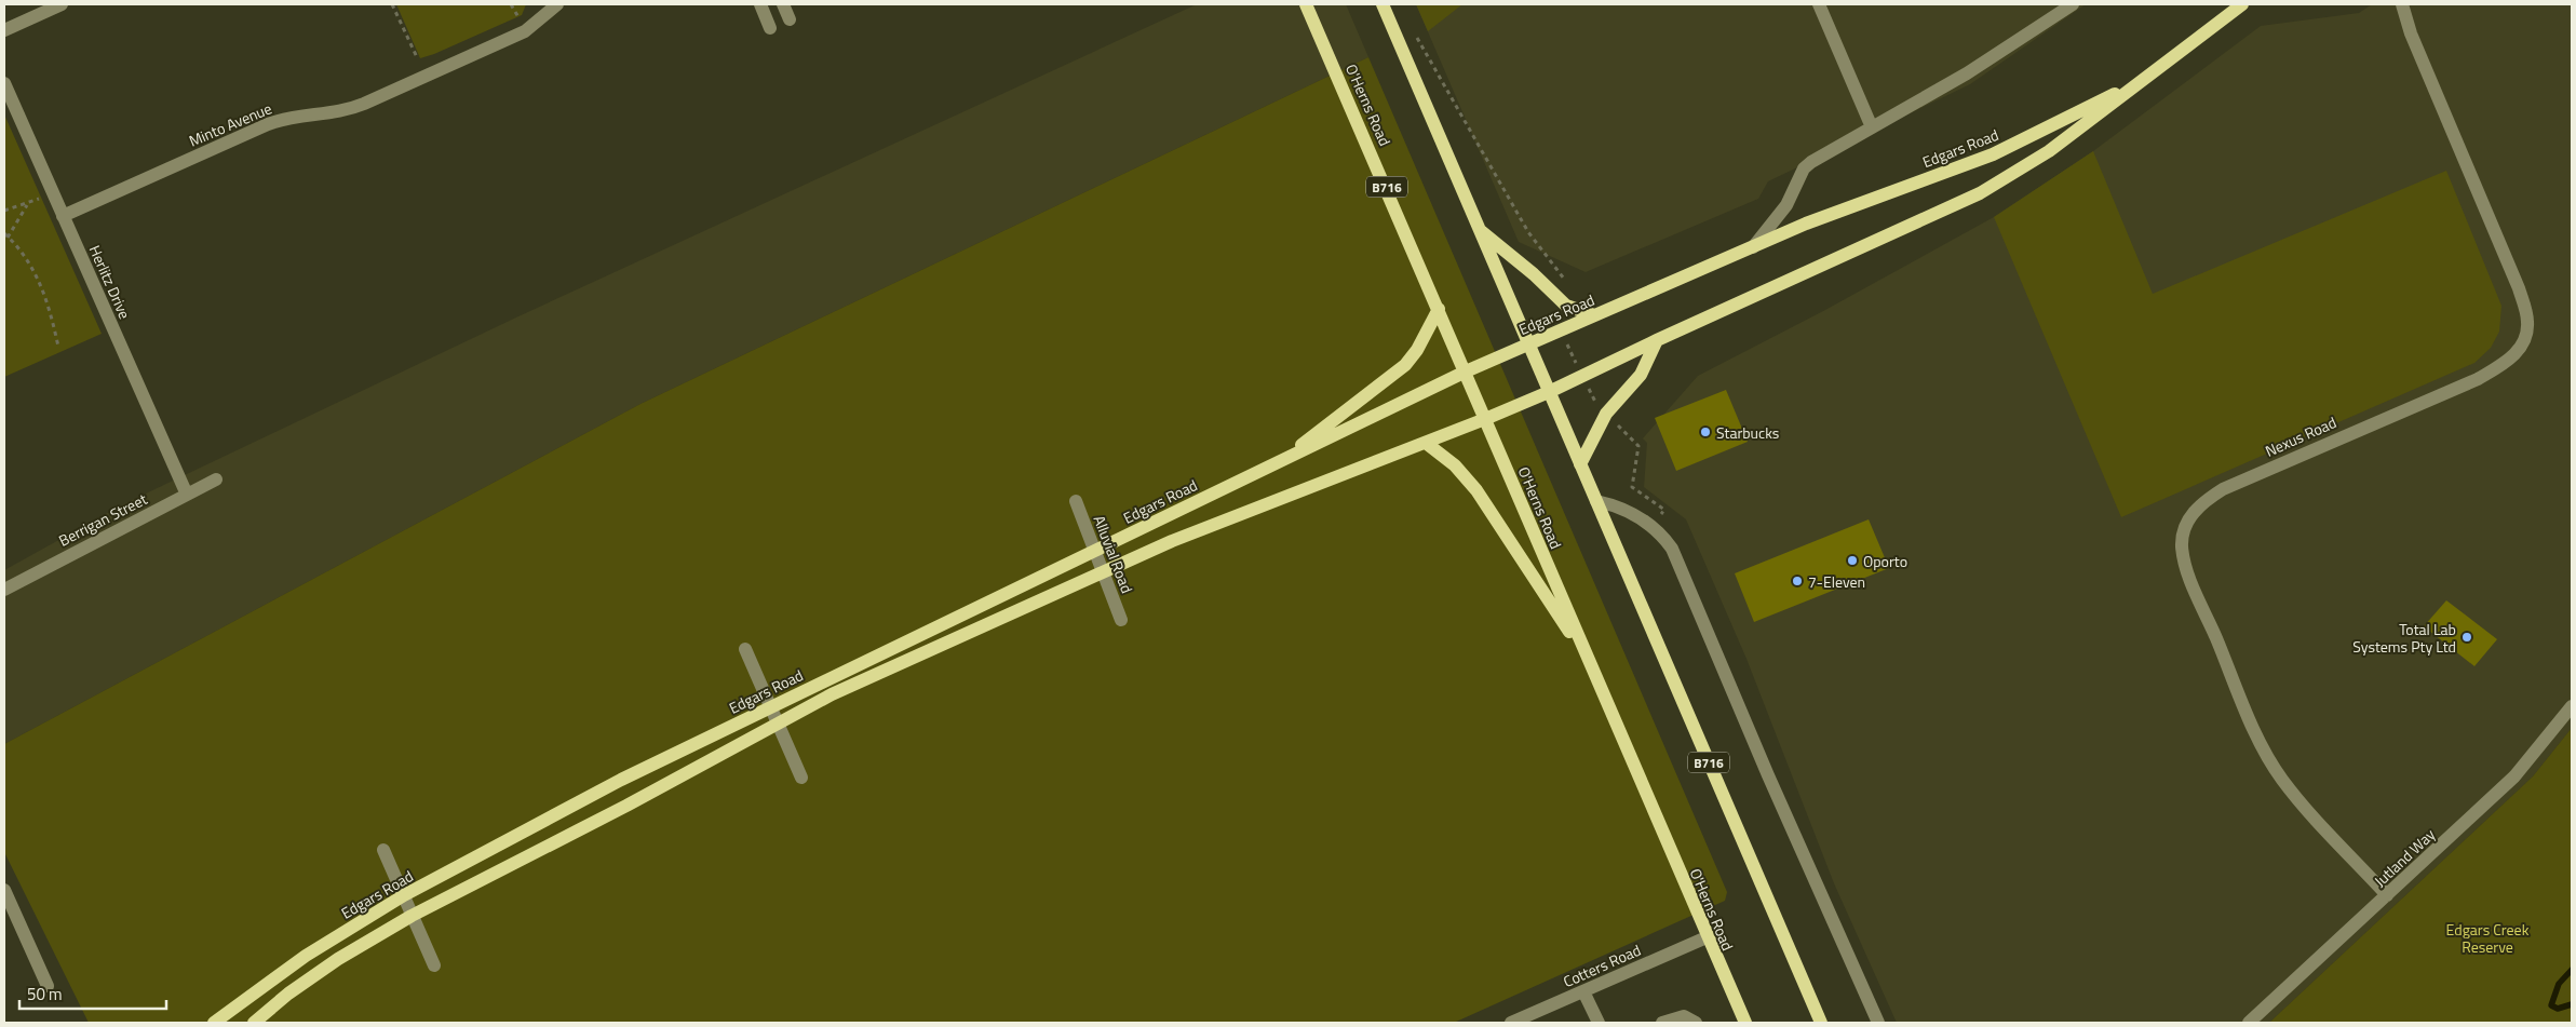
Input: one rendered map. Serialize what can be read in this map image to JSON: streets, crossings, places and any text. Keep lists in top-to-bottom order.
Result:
{
  "streets": {
    "main road": ["O'Herns Road", "Edgars Road", "B716"],
    "street": [
      "Minto Avenue",
      "Herlitz Drive",
      "Nexus Road",
      "Berrigan Street",
      "Alluvial Road",
      "Jutland Way",
      "Cotters Road"
    ]
  },
  "crossings": [
    ["O'Herns Road", "Edgars Road"],
    ["O'Herns Road", "Cotters Road"],
    ["Minto Avenue", "Herlitz Drive"],
    ["Edgars Road", "B716"],
    ["Edgars Road", "Alluvial Road"],
    ["Herlitz Drive", "Berrigan Street"],
    ["Nexus Road", "Jutland Way"]
  ],
  "parks": ["Edgars Creek Reserve"],
  "places": [
    "Starbucks",
    "Oporto",
    "7-Eleven",
    "Total Lab Systems Pty Ltd"
  ],
  "scale_bar": "50 m"
}
